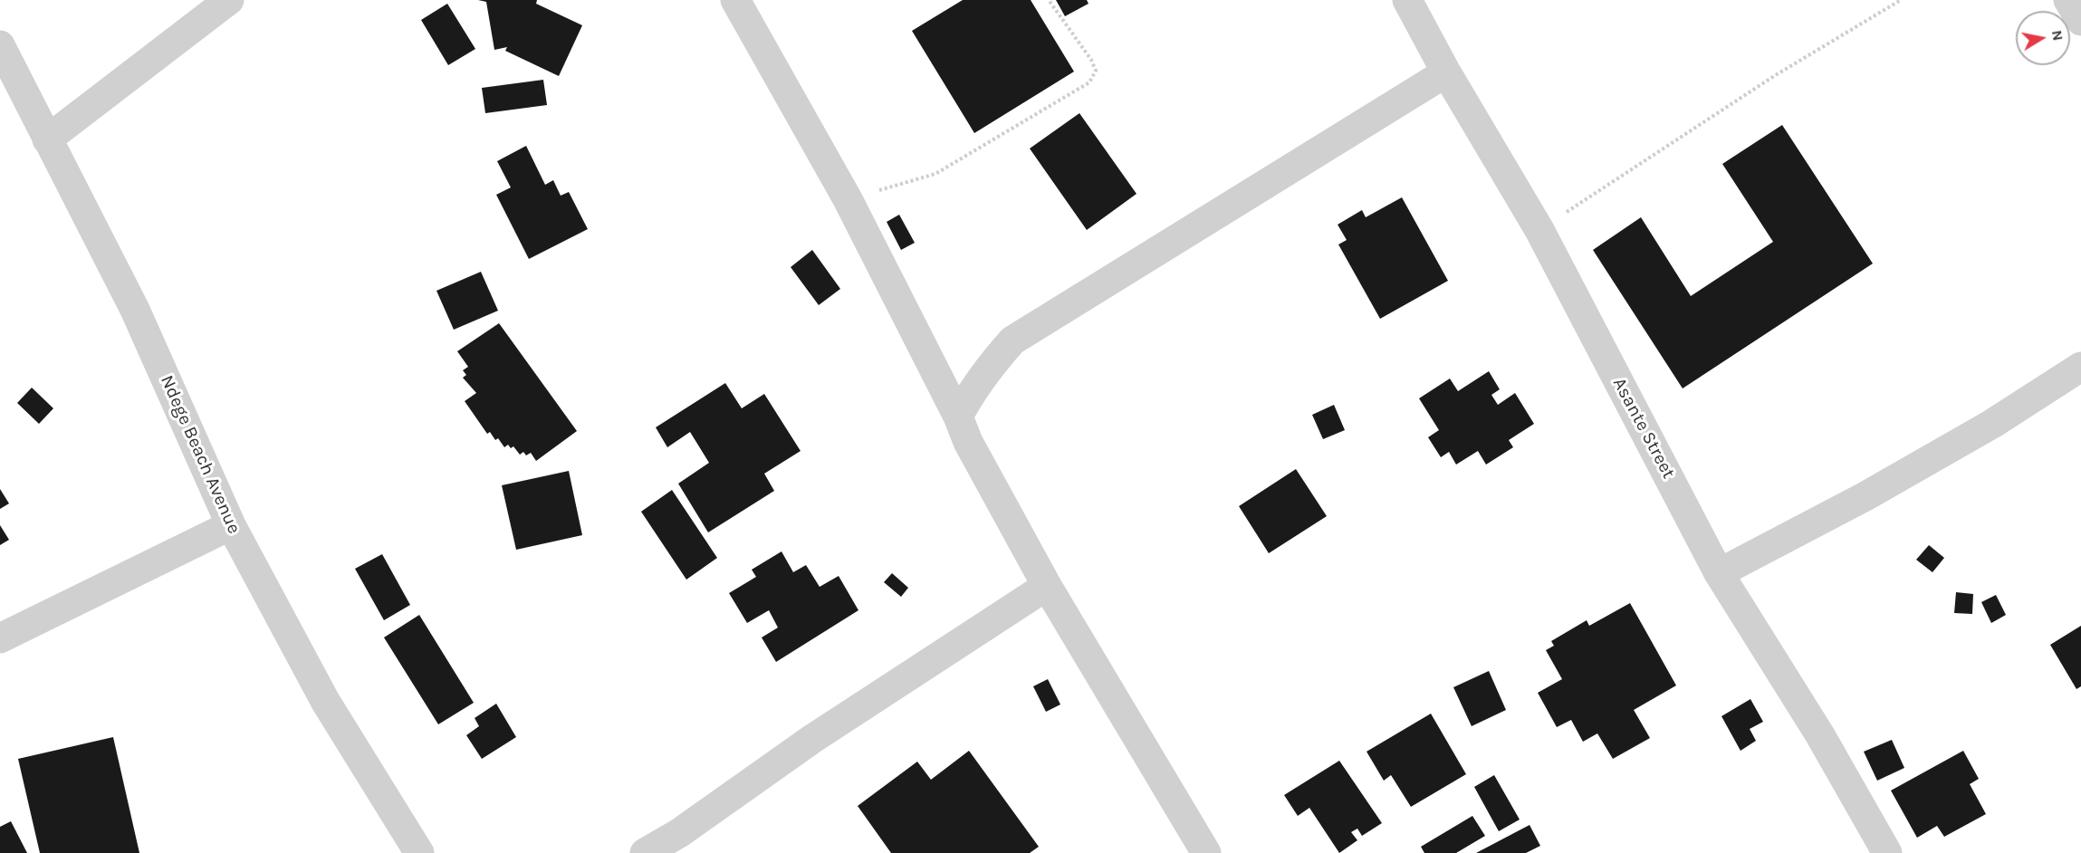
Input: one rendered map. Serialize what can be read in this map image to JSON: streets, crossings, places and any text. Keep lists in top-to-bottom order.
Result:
{
  "streets": {
    "street": ["Asante Street", "Ndege Beach Avenue"]
  },
  "north": "right"
}
